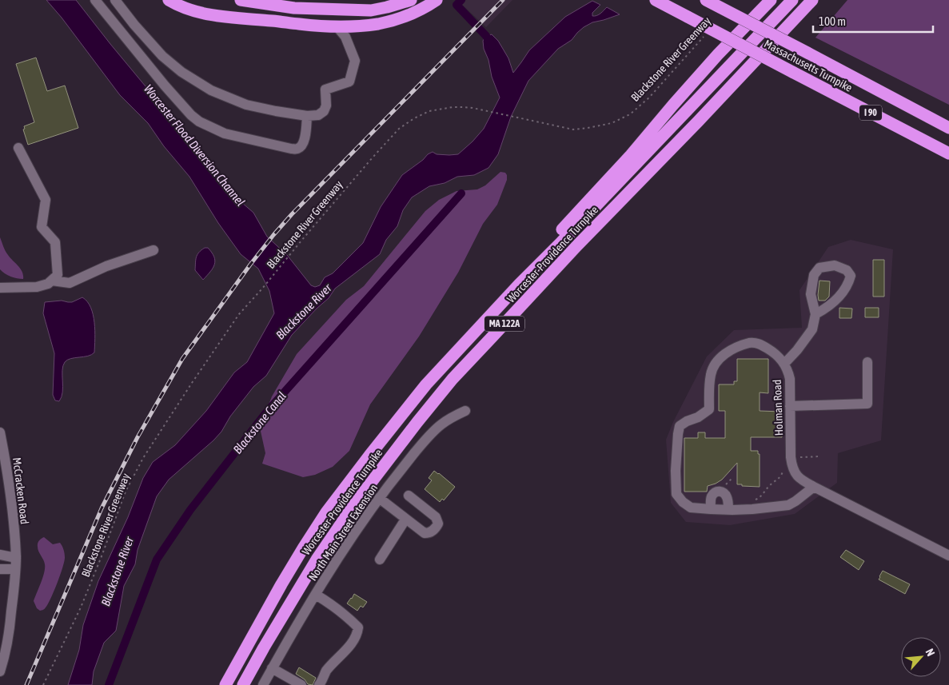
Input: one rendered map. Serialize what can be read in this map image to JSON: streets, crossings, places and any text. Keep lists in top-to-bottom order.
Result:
{
  "streets": {
    "highway": [
      "Massachusetts Turnpike",
      "I 90",
      "Worcester-Providence Turnpike",
      "MA 122A"
    ],
    "street": ["Holman Road", "McCracken Road", "North Main Street Extension"],
    "path": ["Blackstone River Greenway"]
  },
  "water": ["Worcester Flood Diversion Channel", "Blackstone River", "Blackstone Canal"],
  "scale_bar": "100 m",
  "north": "top right"
}
